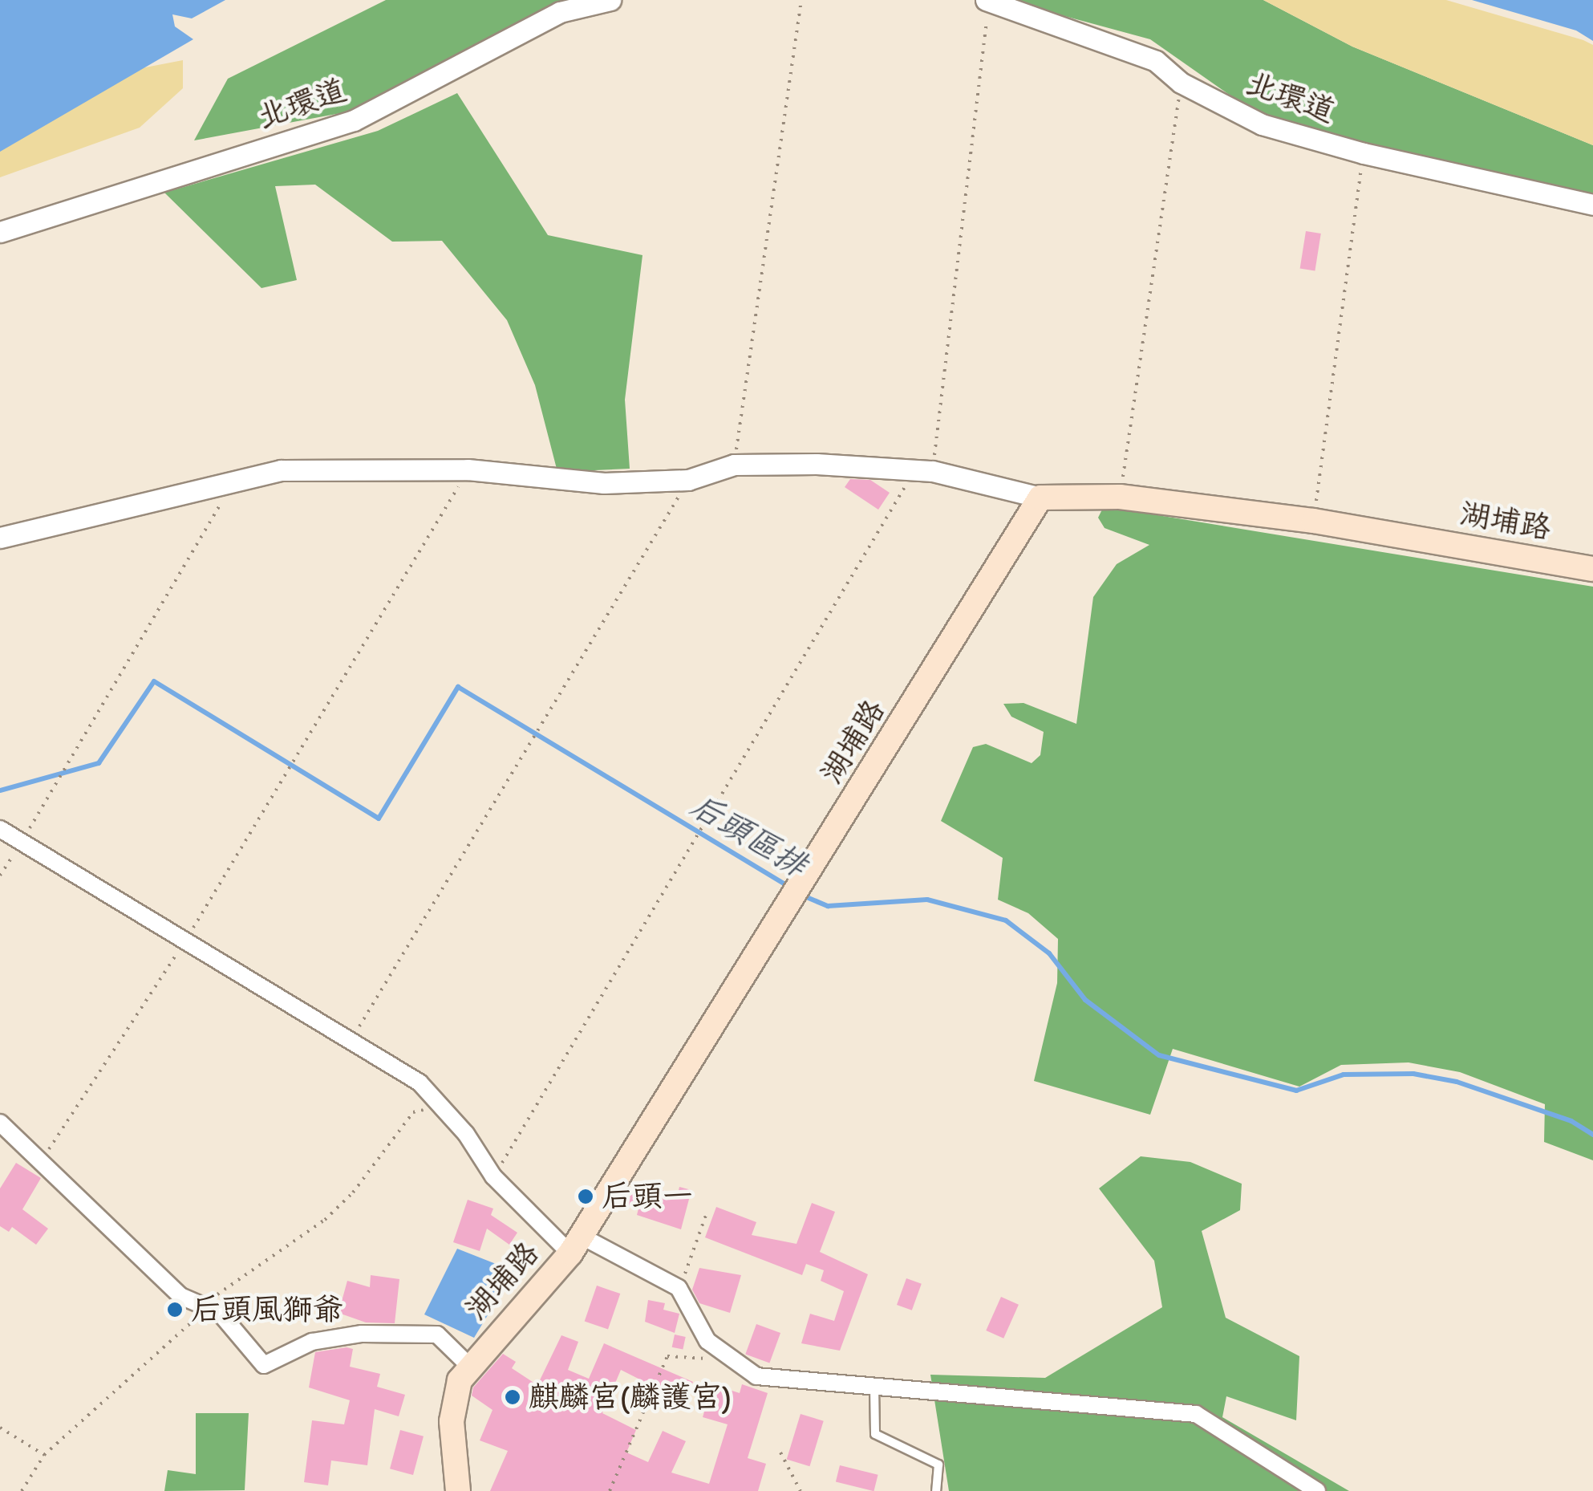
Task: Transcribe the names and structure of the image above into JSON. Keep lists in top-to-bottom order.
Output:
{
  "streets": {
    "main road": ["湖埔路"],
    "street": ["北環道"]
  },
  "water": ["后頭區排"],
  "places": ["后頭一", "后頭風獅爺", "麒麟宮(麟護宮)"]
}
